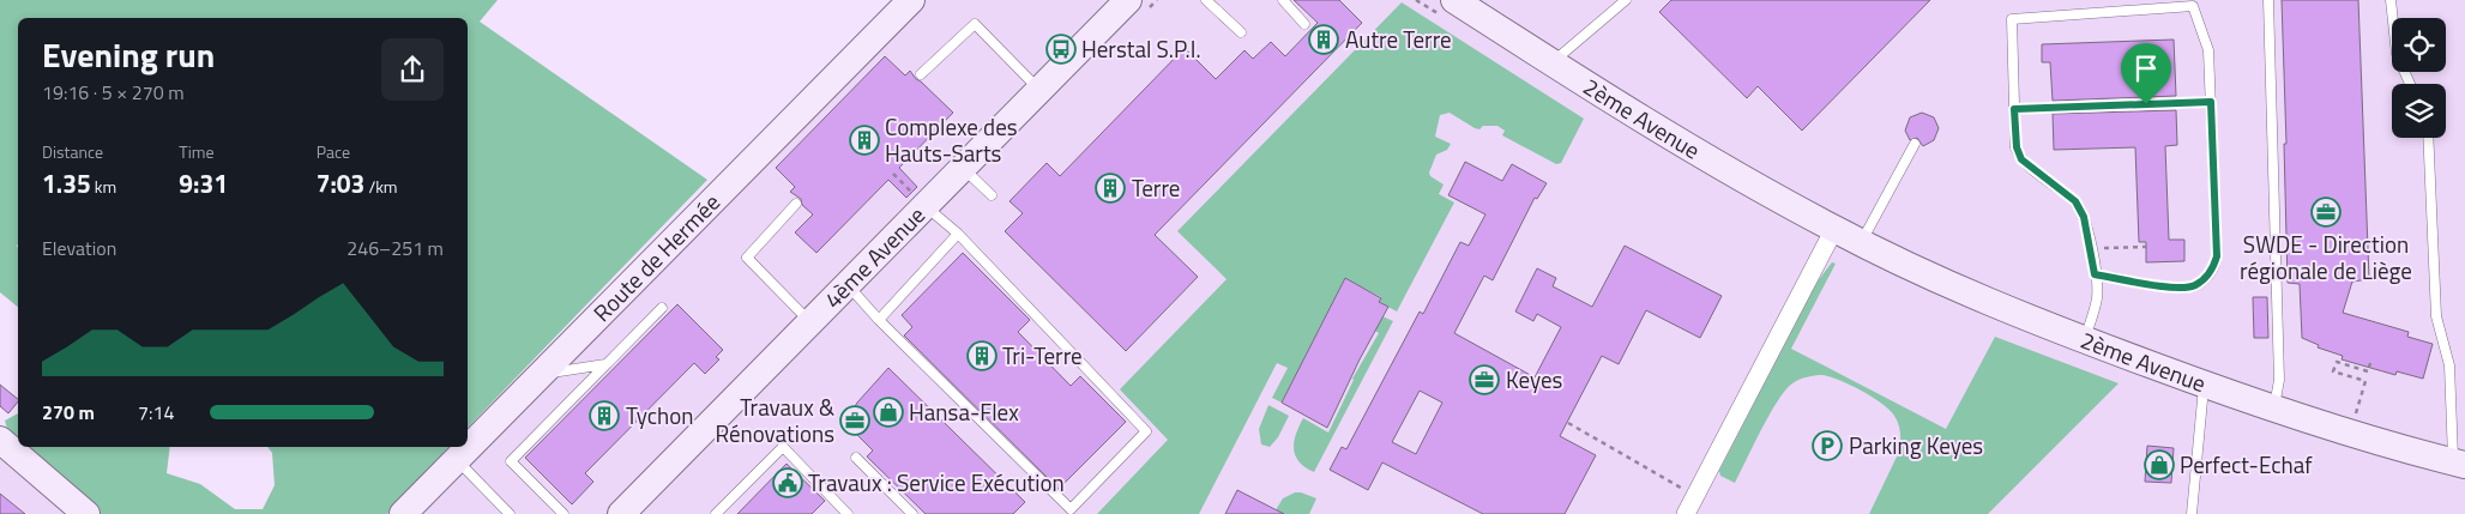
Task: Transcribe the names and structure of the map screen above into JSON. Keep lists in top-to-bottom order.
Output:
{
  "streets": {
    "street": ["2ème Avenue", "Route de Hermée", "4ème Avenue"]
  },
  "places": {
    "building": [
      "Autre Terre",
      "Complexe des Hauts-Sarts",
      "Terre",
      "Tri-Terre",
      "Tychon"
    ],
    "bus stop": ["Herstal S.P.I."],
    "office": ["SWDE - Direction régionale de Liège", "Keyes", "Travaux & Rénovations"],
    "shop": ["Hansa-Flex", "Perfect-Echaf"],
    "parking": ["Parking Keyes"],
    "public building": ["Travaux : Service Exécution"]
  },
  "page": {
    "heading": ["Evening run", "19:16 · 5 × 270 m"],
    "stats": [
      ["Distance", "1.35 km"],
      ["Time", "9:31"],
      ["Pace", "7:03 /km"]
    ],
    "chart": ["Elevation", "246–251 m"],
    "list": [
      {
        "name": "270 m",
        "note": "7:14"
      }
    ]
  }
}
